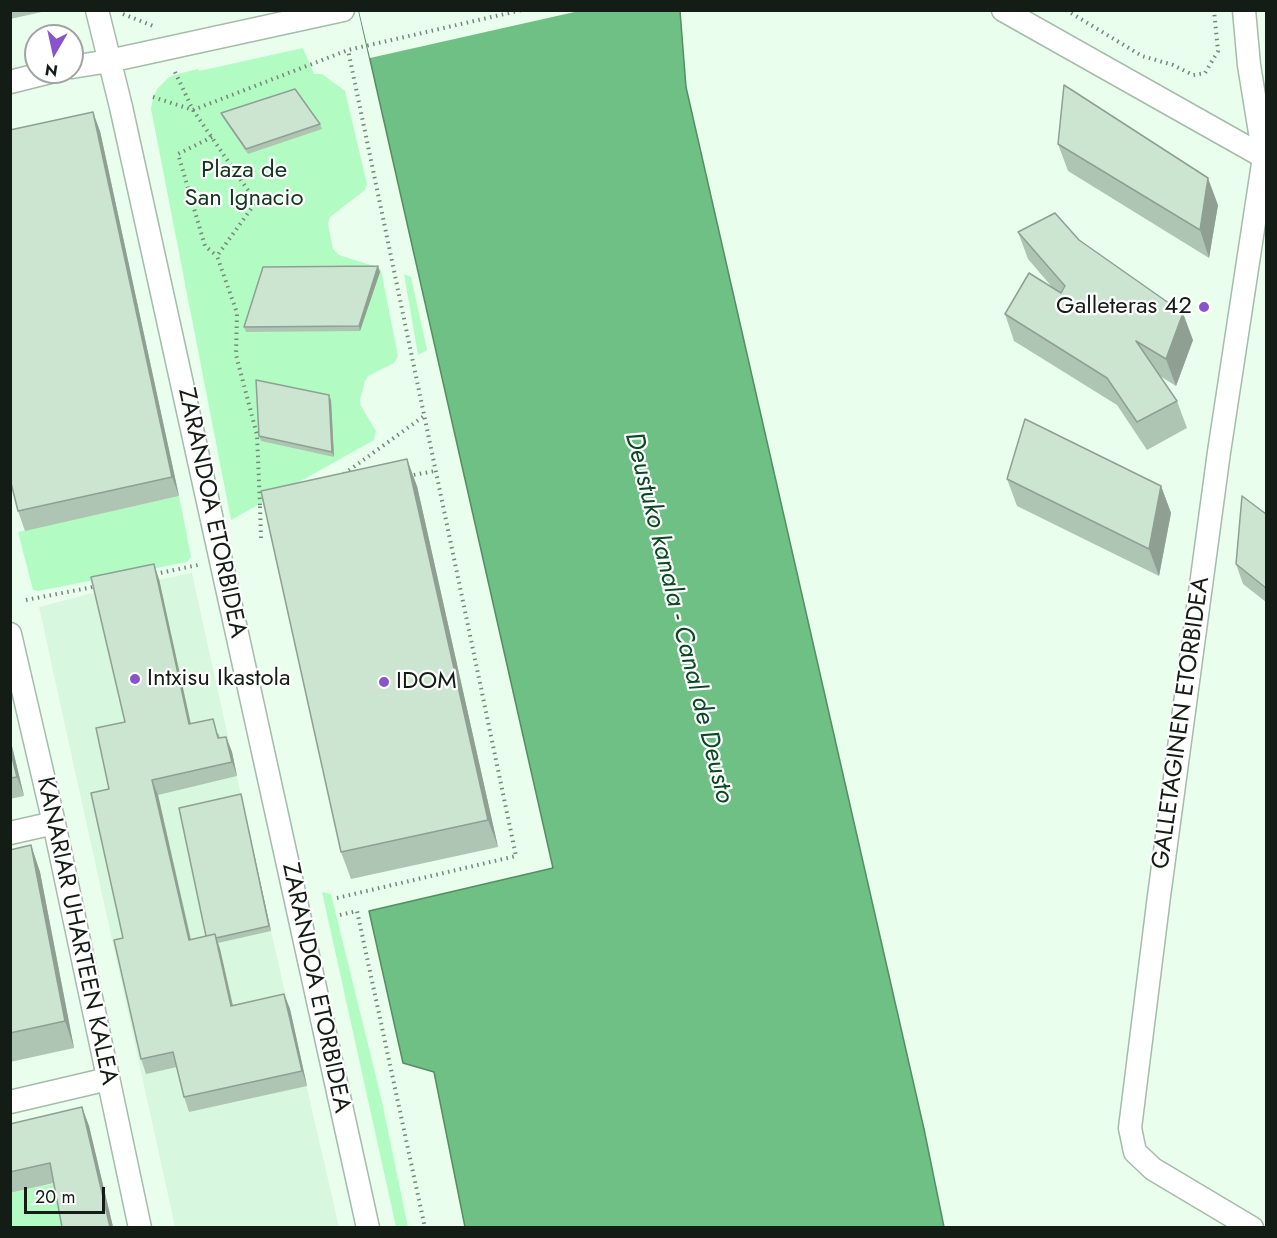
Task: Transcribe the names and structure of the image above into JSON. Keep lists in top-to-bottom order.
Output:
{
  "streets": {
    "street": ["ZARANDOA ETORBIDEA", "GALLETAGINEN ETORBIDEA", "KANARIAR UHARTEEN KALEA"]
  },
  "water": ["Deustuko kanala - Canal de Deusto"],
  "parks": ["Plaza de San Ignacio"],
  "places": ["Galleteras 42", "Intxisu Ikastola", "IDOM"],
  "scale_bar": "20 m",
  "north": "bottom"
}
